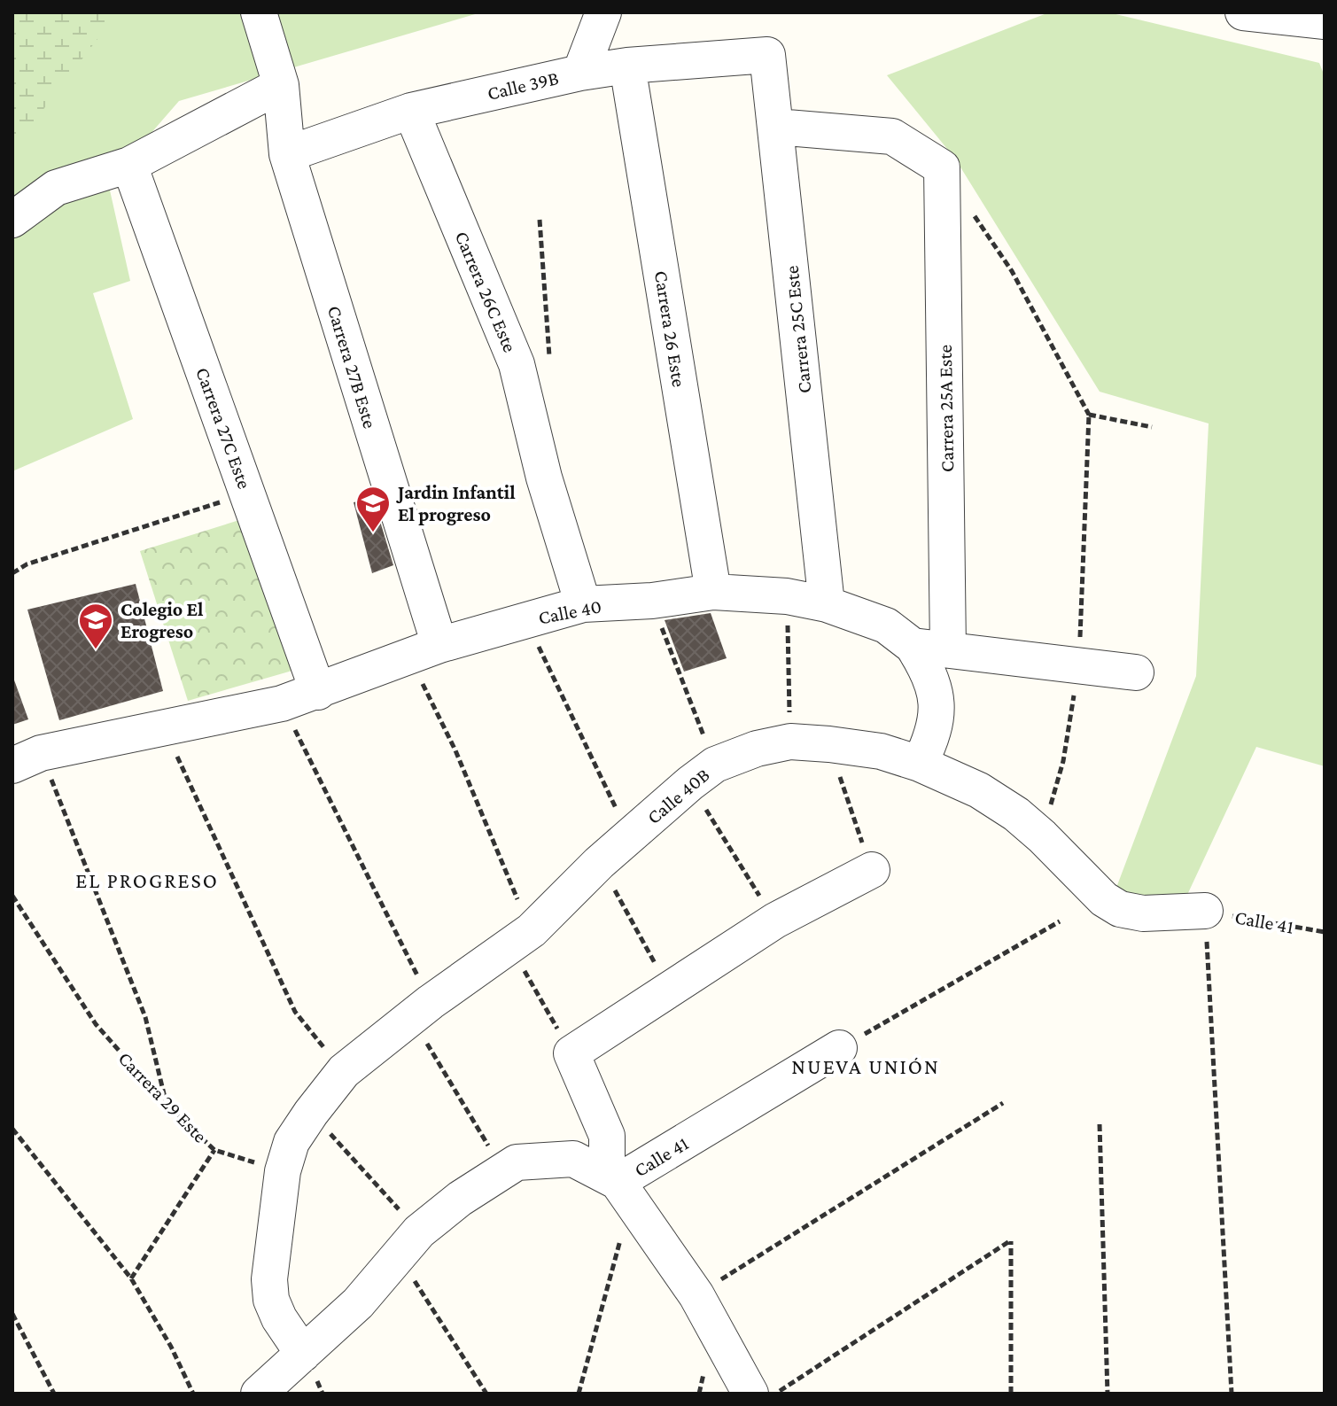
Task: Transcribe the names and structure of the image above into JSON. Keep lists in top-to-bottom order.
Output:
{
  "streets": {
    "street": [
      "Calle 39B",
      "Carrera 26C Este",
      "Carrera 26 Este",
      "Carrera 25C Este",
      "Carrera 27B Este",
      "Carrera 25A Este",
      "Carrera 27C Este",
      "Calle 40",
      "Calle 40B",
      "Calle 41"
    ],
    "path": ["Carrera 29 Este"]
  },
  "crossings": [
    ["Calle 39B", "Carrera 26C Este"],
    ["Calle 39B", "Carrera 26 Este"],
    ["Calle 39B", "Carrera 25C Este"],
    ["Calle 39B", "Carrera 27B Este"],
    ["Carrera 26C Este", "Calle 40"],
    ["Carrera 26 Este", "Calle 40"],
    ["Carrera 25C Este", "Carrera 25A Este"],
    ["Carrera 25C Este", "Calle 40"],
    ["Carrera 27B Este", "Calle 40"],
    ["Carrera 27C Este", "Calle 40"],
    ["Calle 40B", "Calle 41"],
    ["Calle 40B", "Carrera 29 Este"]
  ],
  "districts": ["EL PROGRESO", "NUEVA UNIÓN"],
  "places": {
    "school or university": ["Jardin Infantil El progreso", "Colegio El Erogreso"]
  }
}
